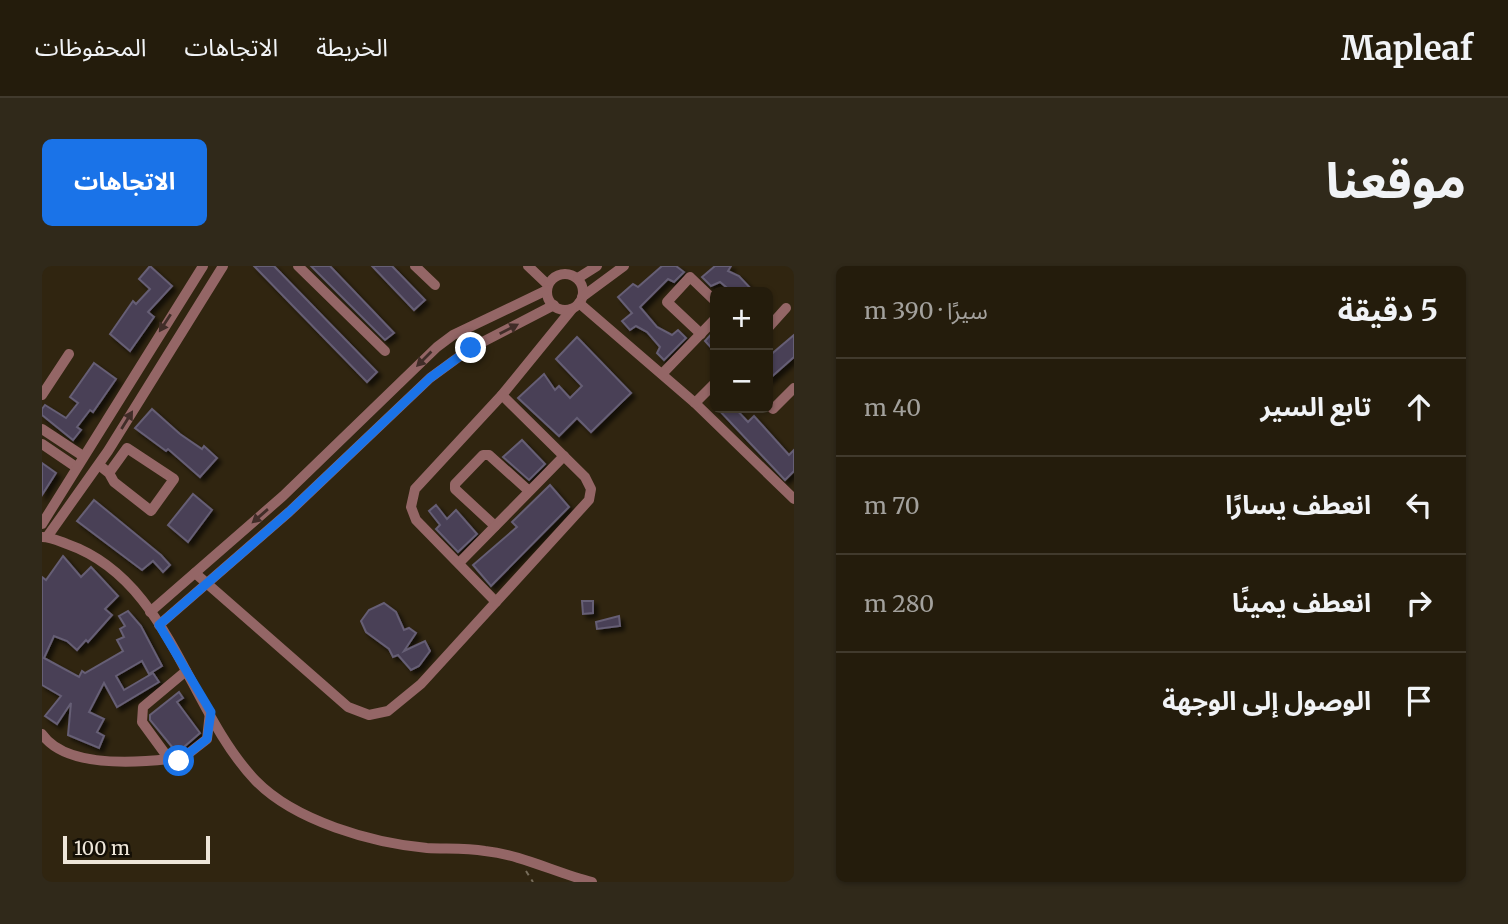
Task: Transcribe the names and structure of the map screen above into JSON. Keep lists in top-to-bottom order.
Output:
{
  "scale_bar": "100 m",
  "page": {
    "header": "Mapleaf",
    "nav": ["الخريطة", "الاتجاهات", "المحفوظات"],
    "title": "موقعنا",
    "buttons": "الاتجاهات",
    "heading": ["5 دقيقة", "سيرًا · 390 m"],
    "map_buttons": ["+", "−"],
    "list": [
      ["تابع السير", "40 m"],
      ["انعطف يسارًا", "70 m"],
      ["انعطف يمينًا", "280 m"],
      "الوصول إلى الوجهة"
    ],
    "scale": "100 m"
  }
}
